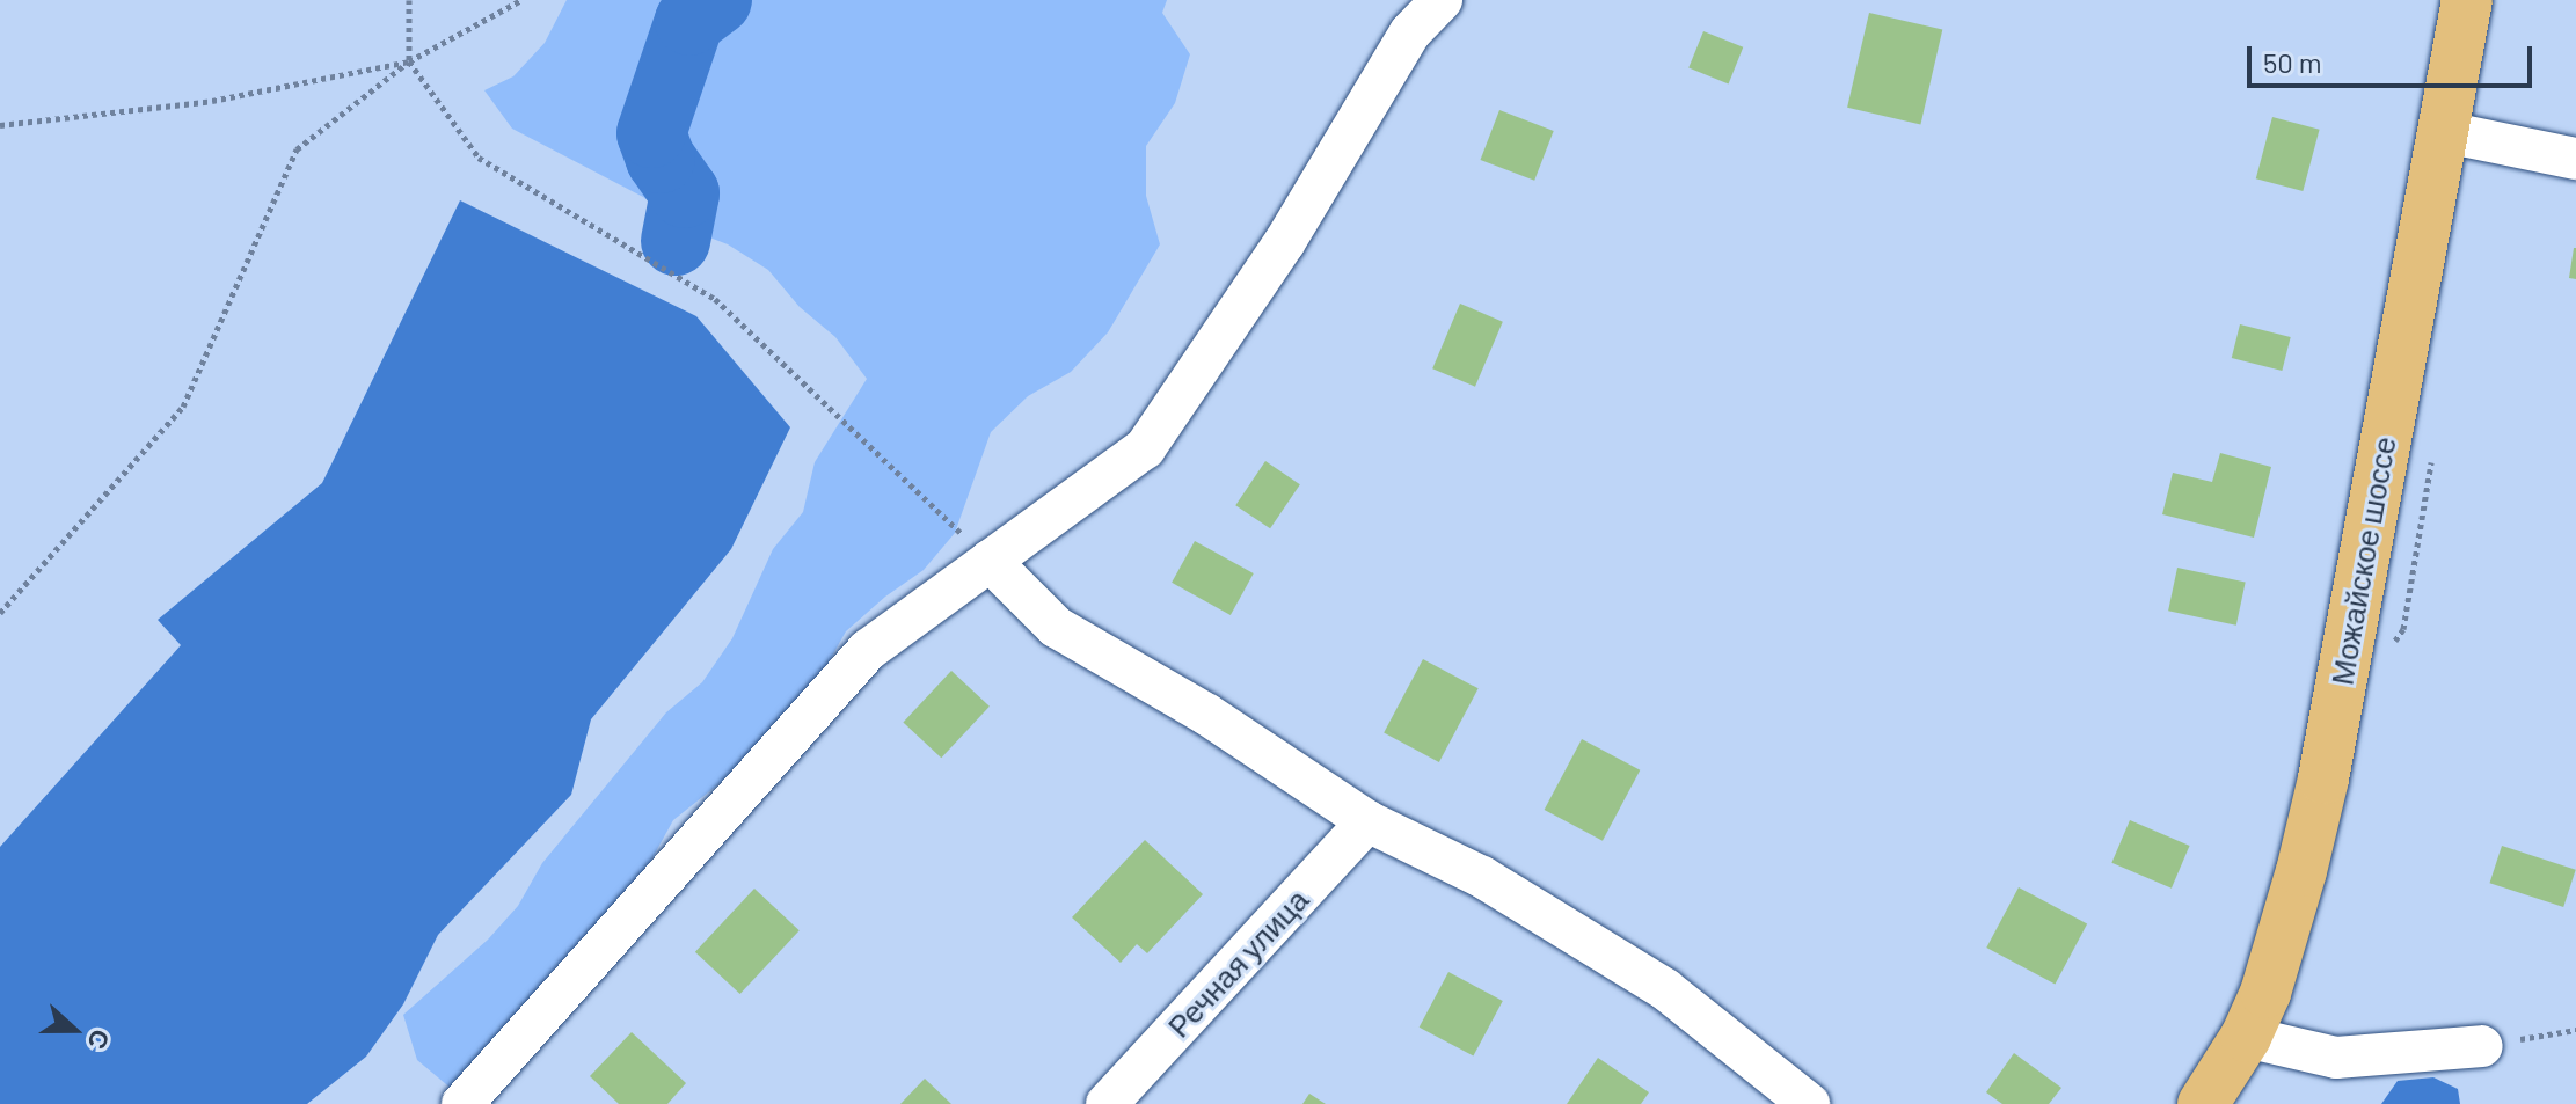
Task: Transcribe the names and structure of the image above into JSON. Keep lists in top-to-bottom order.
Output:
{
  "streets": {
    "main road": ["Можайское шоссе"],
    "street": ["Речная улица"]
  },
  "scale_bar": "50 m",
  "north": "right"
}
